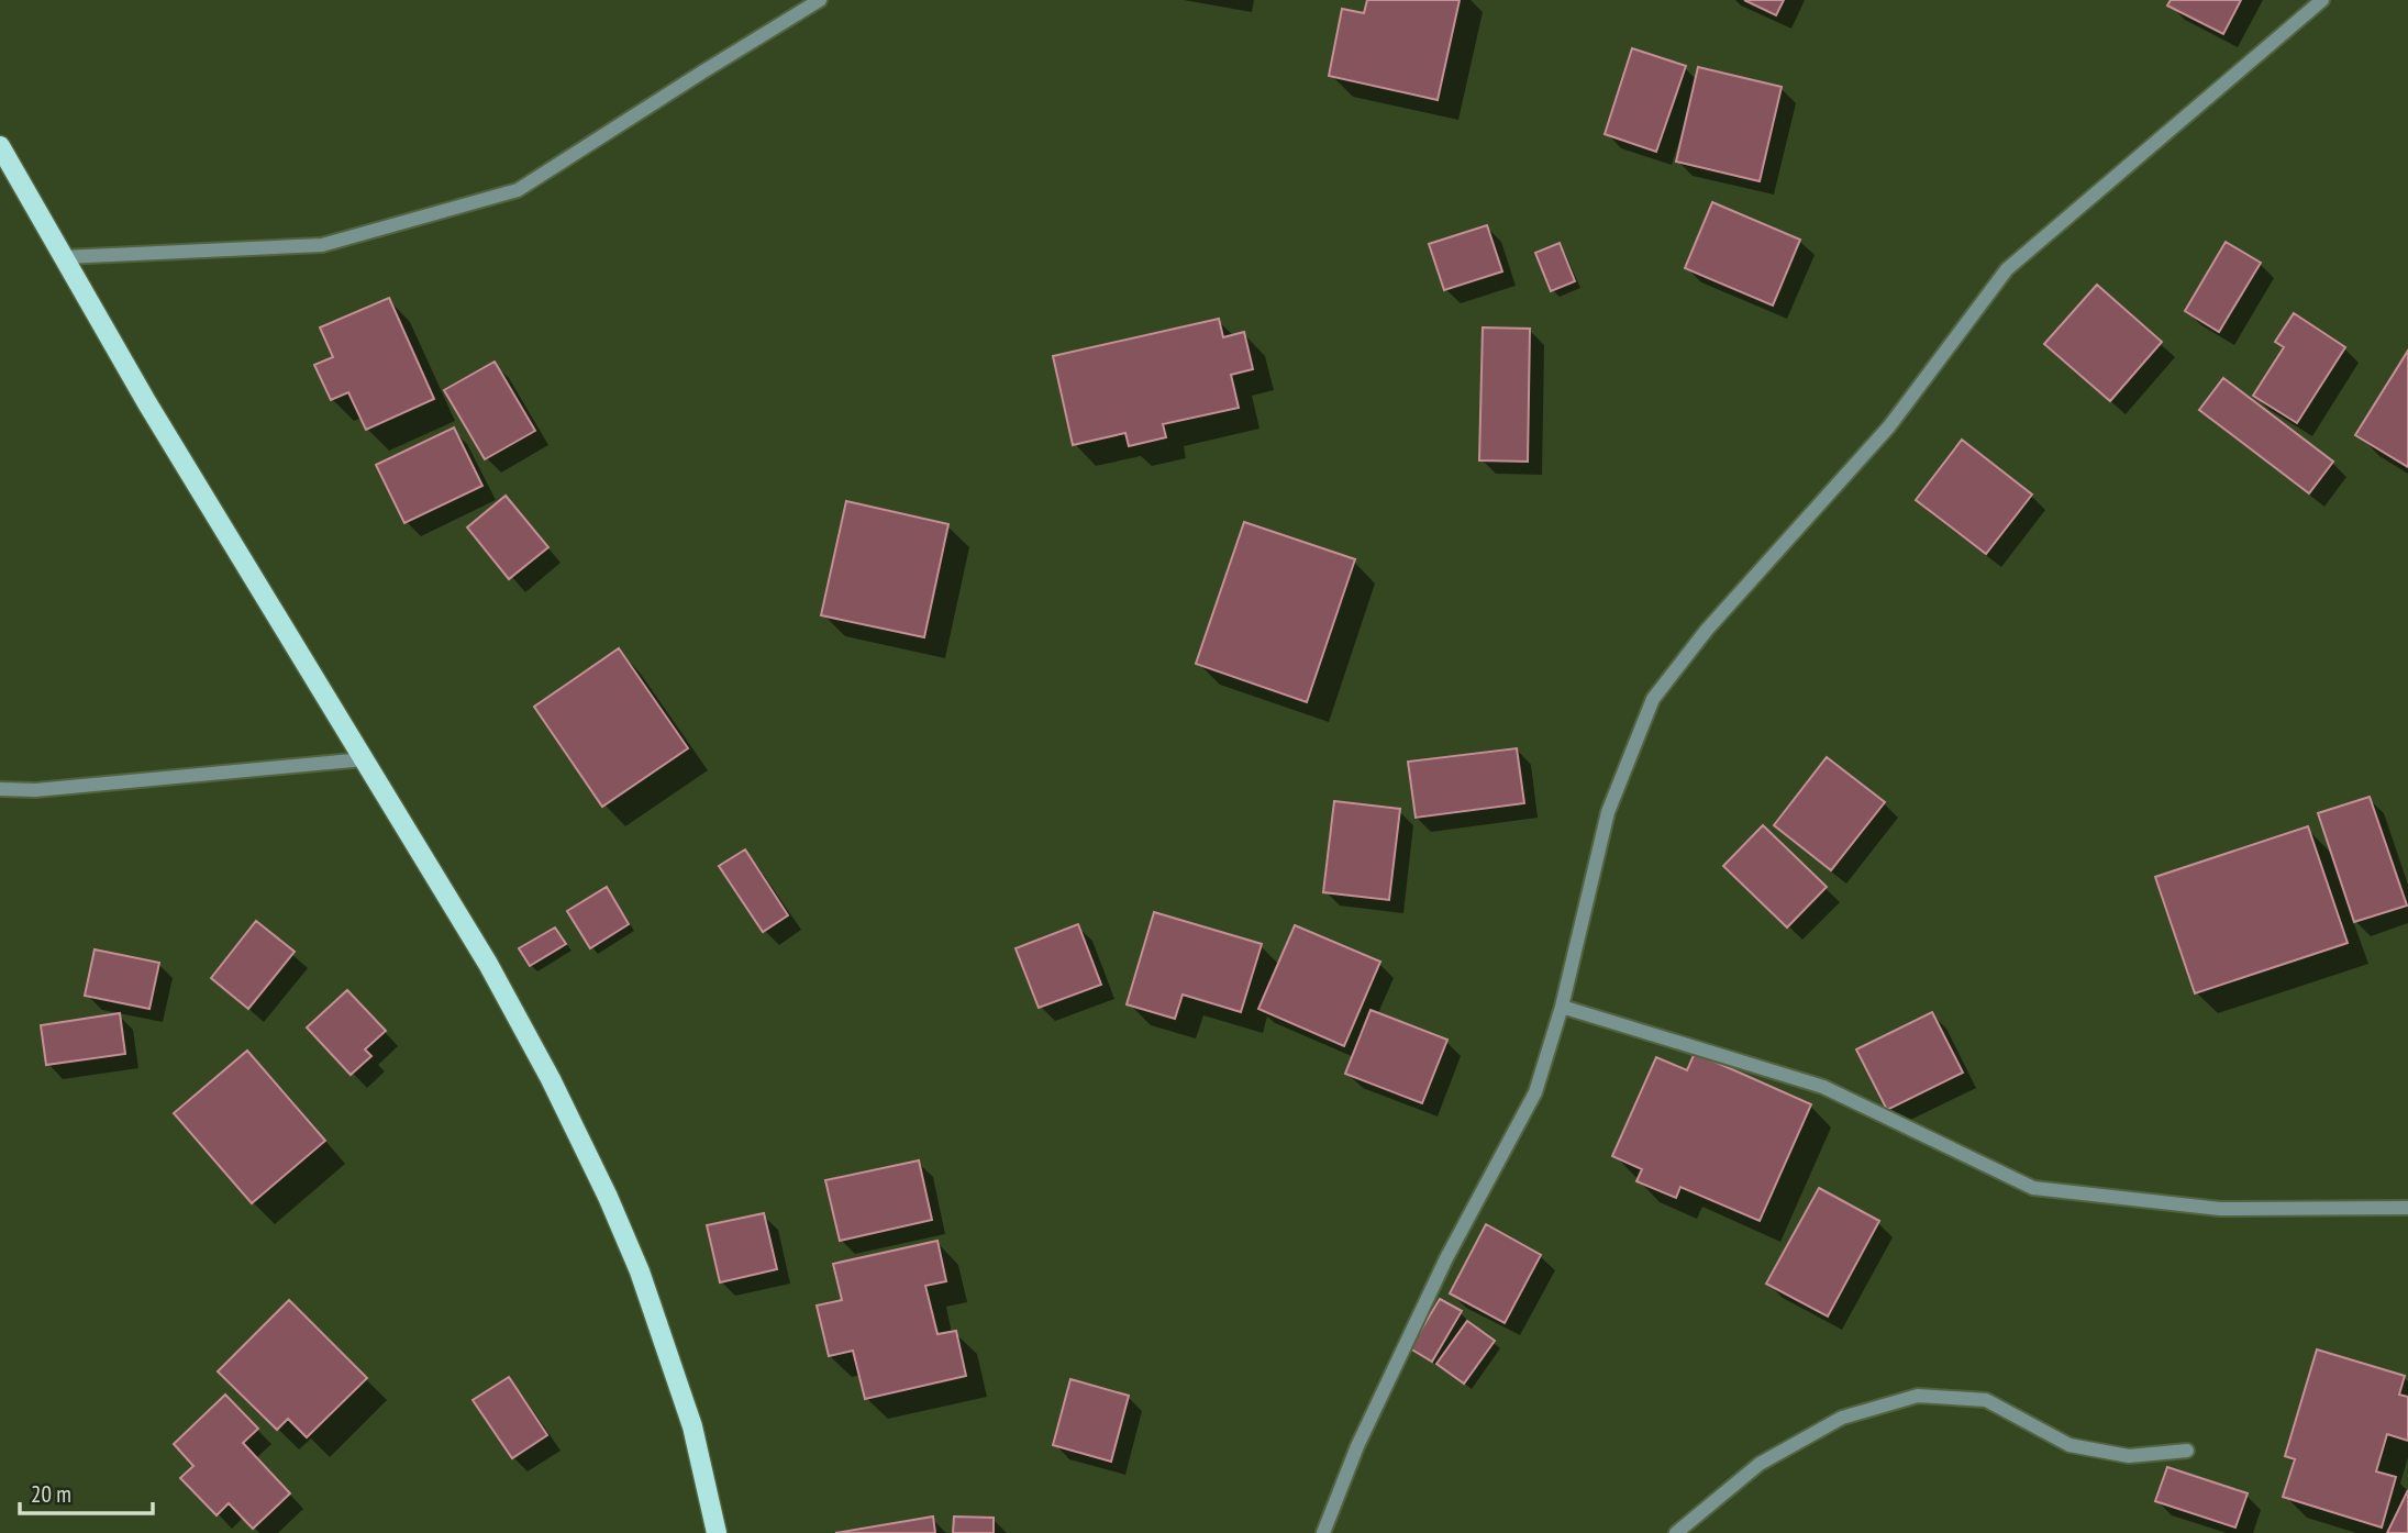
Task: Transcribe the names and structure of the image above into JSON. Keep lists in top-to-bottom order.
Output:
{
  "scale_bar": "20 m"
}
